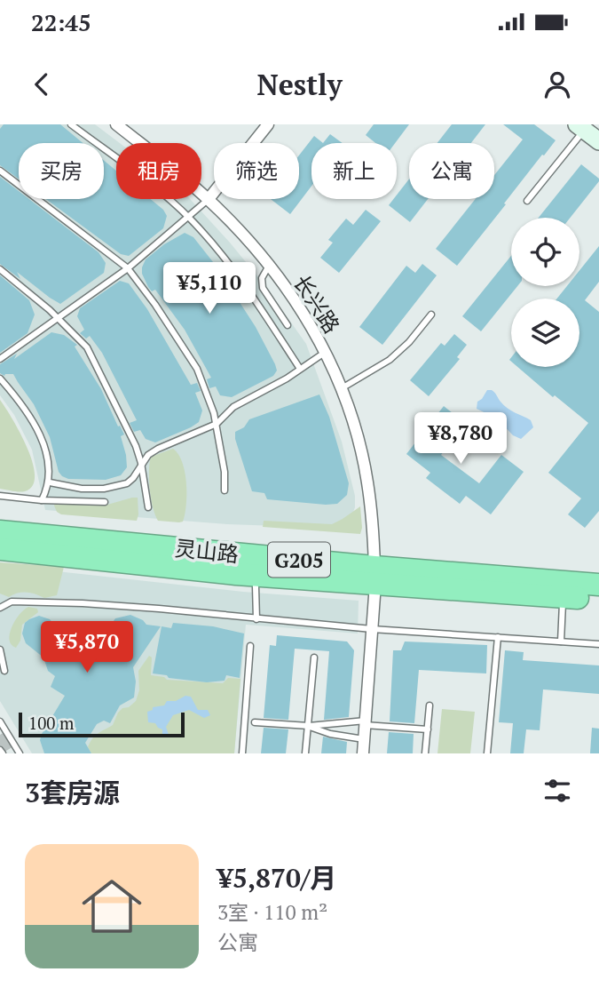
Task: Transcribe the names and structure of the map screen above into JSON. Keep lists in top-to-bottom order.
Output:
{
  "streets": {
    "highway": ["灵山路", "G205"],
    "street": ["长兴路"]
  },
  "crossings": [
    ["长兴路", "灵山路"]
  ],
  "scale_bar": "100 m",
  "page": {
    "status": "22:45",
    "header": "Nestly",
    "chip": [
      "买房",
      "租房",
      "筛选",
      "新上",
      "公寓"
    ],
    "price": ["¥5,110", "¥8,780", "¥5,870"],
    "scale": "100 m",
    "heading": "3套房源",
    "list": [
      {
        "name": "¥5,870/月",
        "note": "3室 · 110 m² · 公寓"
      }
    ]
  }
}
